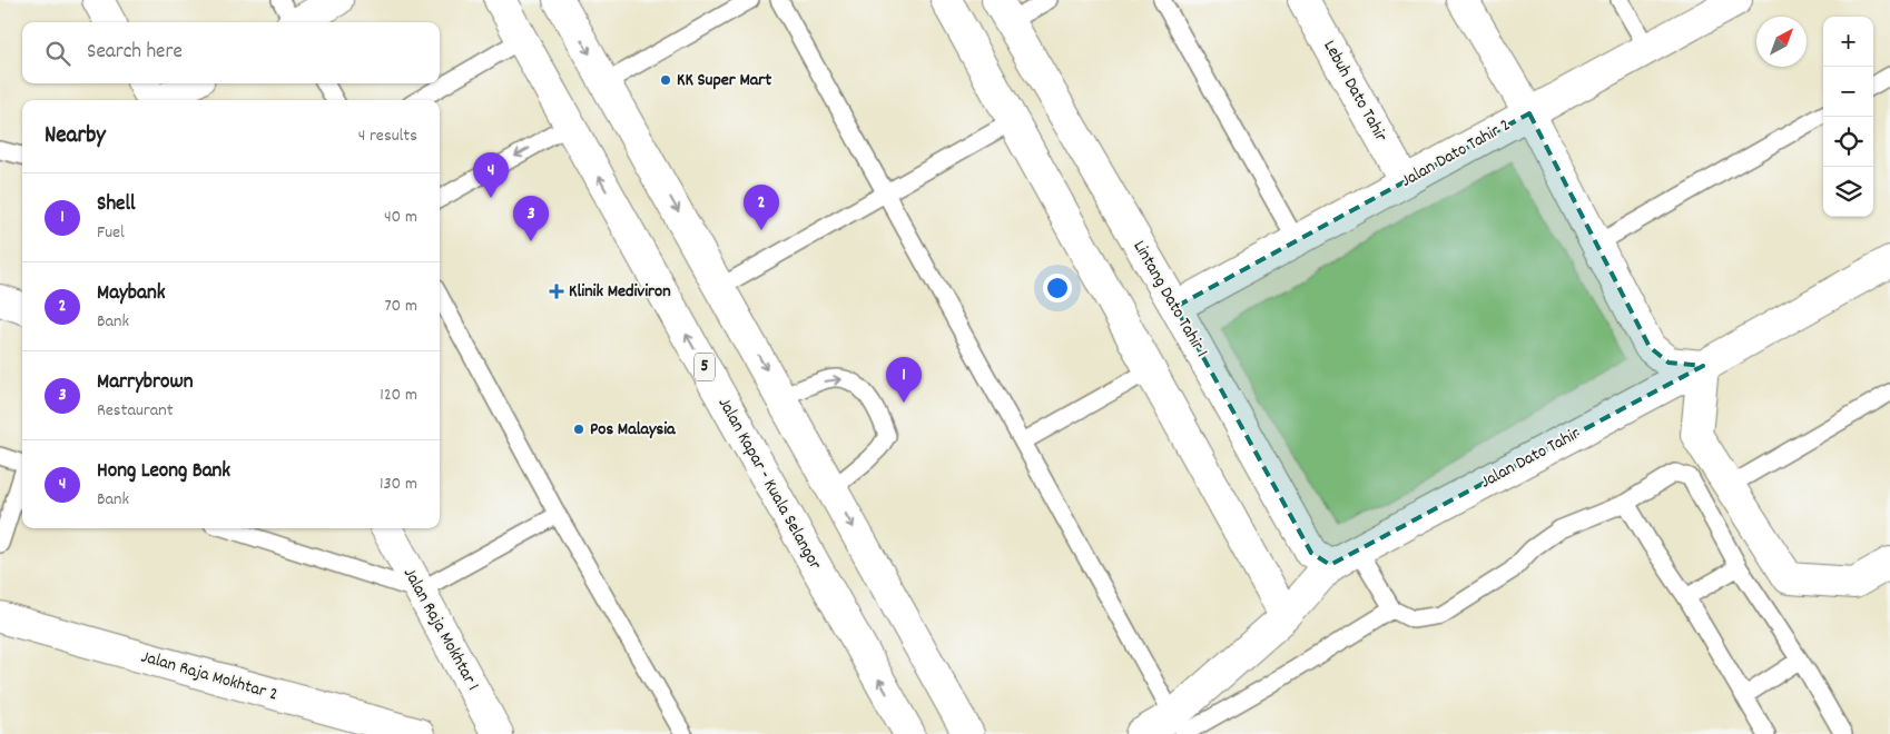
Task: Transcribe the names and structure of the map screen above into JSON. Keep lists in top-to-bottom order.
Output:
{
  "streets": {
    "main road": [
      "Lebuh Dato Tahir",
      "Jalan Dato Tahir 2",
      "Lintang Dato Tahir 1",
      "5",
      "Jalan Dato Tahir",
      "Jalan Kapar - Kuala Selangor",
      "Jalan Raja Mokhtar 1",
      "Jalan Raja Mokhtar 2"
    ]
  },
  "crossings": [
    ["Lebuh Dato Tahir", "Jalan Dato Tahir 2"],
    ["Jalan Dato Tahir 2", "Lintang Dato Tahir 1"]
  ],
  "places": {
    "other": ["KK Super Mart", "Pos Malaysia"],
    "health": ["Klinik Mediviron"]
  },
  "north": "top right",
  "page": {
    "map_buttons": ["+", "−"],
    "search": "Search here",
    "heading": ["Nearby", "4 results"],
    "pins": [
      "4",
      "2",
      "3",
      "1"
    ],
    "list": [
      {
        "mark": "1",
        "name": "Shell",
        "note": "Fuel",
        "value": "40 m"
      },
      {
        "mark": "2",
        "name": "Maybank",
        "note": "Bank",
        "value": "70 m"
      },
      {
        "mark": "3",
        "name": "Marrybrown",
        "note": "Restaurant",
        "value": "120 m"
      },
      {
        "mark": "4",
        "name": "Hong Leong Bank",
        "note": "Bank",
        "value": "130 m"
      }
    ]
  }
}
